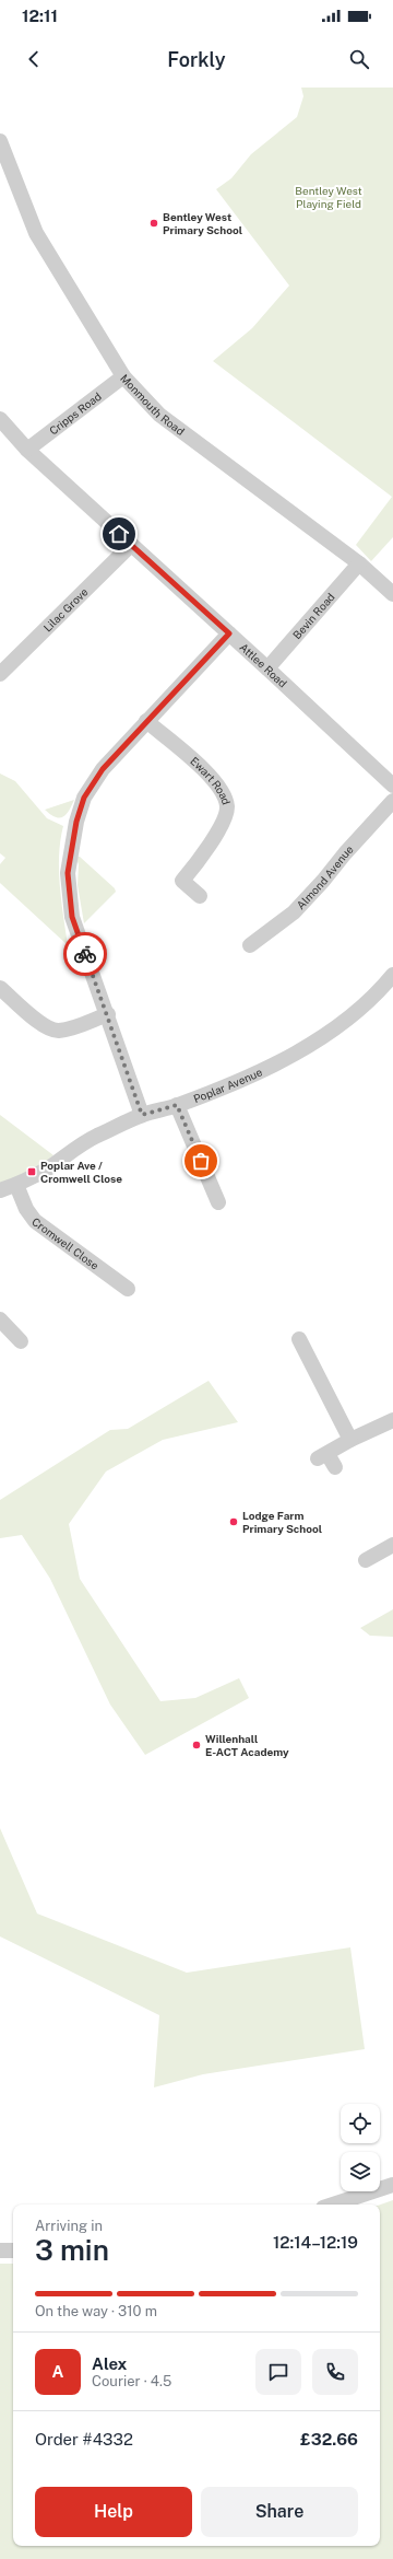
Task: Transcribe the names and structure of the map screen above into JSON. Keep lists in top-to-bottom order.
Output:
{
  "streets": {
    "street": [
      "Monmouth Road",
      "Cripps Road",
      "Lilac Grove",
      "Bevin Road",
      "Attlee Road",
      "Ewart Road",
      "Almond Avenue",
      "Poplar Avenue",
      "Cromwell Close"
    ]
  },
  "crossings": [
    ["Monmouth Road", "Cripps Road"],
    ["Monmouth Road", "Bevin Road"],
    ["Cripps Road", "Attlee Road"],
    ["Lilac Grove", "Attlee Road"],
    ["Bevin Road", "Attlee Road"],
    ["Poplar Avenue", "Cromwell Close"]
  ],
  "parks": ["Bentley West Playing Field"],
  "places": {
    "other": ["Bentley West Primary School", "Lodge Farm Primary School", "Willenhall E-ACT Academy"],
    "transit": ["Poplar Ave / Cromwell Close"]
  },
  "page": {
    "status": "12:11",
    "header": "Forkly",
    "heading": ["3 min", "Arriving in", "12:14–12:19"],
    "panel": [
      "Alex",
      "Courier · 4.5",
      "Order #4332",
      "£32.66"
    ],
    "bar": "On the way · 310 m",
    "round": "A",
    "buttons": ["Help", "Share"]
  }
}
